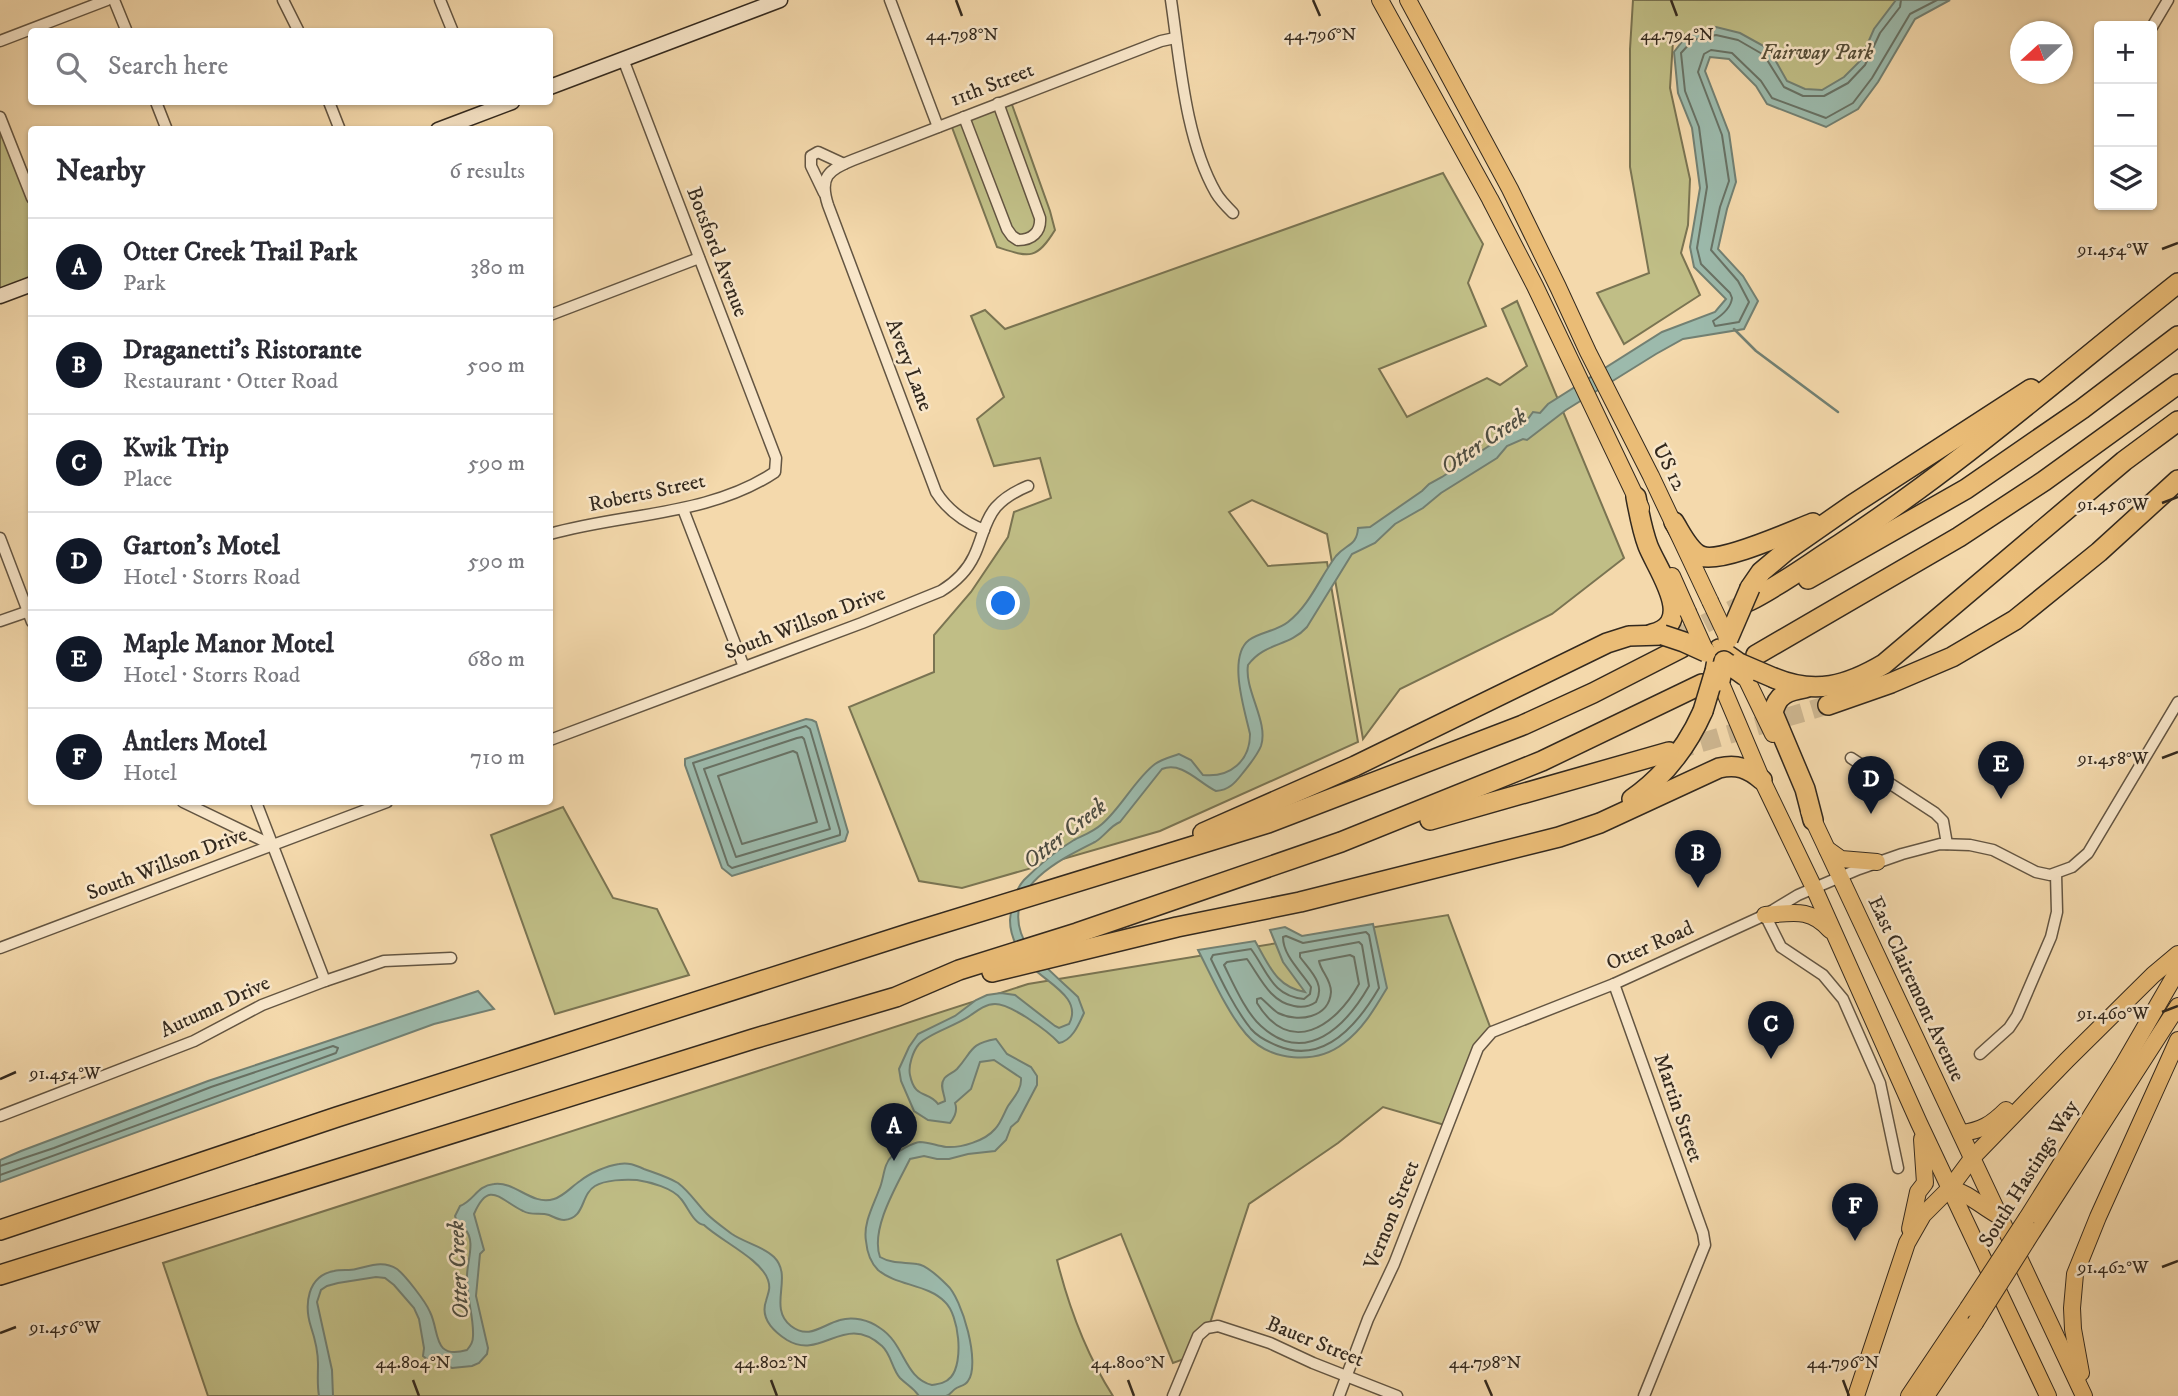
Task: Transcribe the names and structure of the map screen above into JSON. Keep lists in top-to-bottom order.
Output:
{
  "streets": {
    "main road": ["US 12", "East Clairemont Avenue", "South Hastings Way"],
    "street": [
      "11th Street",
      "Botsford Avenue",
      "Avery Lane",
      "Roberts Street",
      "South Willson Drive",
      "Otter Road",
      "Autumn Drive",
      "Martin Street",
      "Vernon Street",
      "Bauer Street"
    ]
  },
  "crossings": [
    ["11th Street", "Avery Lane"],
    ["Botsford Avenue", "Roberts Street"],
    ["Avery Lane", "South Willson Drive"],
    ["US 12", "East Clairemont Avenue"],
    ["Otter Road", "East Clairemont Avenue"],
    ["Otter Road", "Martin Street"],
    ["Otter Road", "Vernon Street"],
    ["Vernon Street", "Bauer Street"]
  ],
  "water": ["Otter Creek"],
  "parks": ["Fairway Park"],
  "north": "left",
  "page": {
    "map_buttons": ["+", "−"],
    "search": "Search here",
    "heading": ["Nearby", "6 results"],
    "list": [
      {
        "mark": "A",
        "name": "Otter Creek Trail Park",
        "note": "Park",
        "value": "380 m"
      },
      {
        "mark": "B",
        "name": "Draganetti's Ristorante",
        "note": "Restaurant · Otter Road",
        "value": "500 m"
      },
      {
        "mark": "C",
        "name": "Kwik Trip",
        "note": "Place",
        "value": "590 m"
      },
      {
        "mark": "D",
        "name": "Garton's Motel",
        "note": "Hotel · Storrs Road",
        "value": "590 m"
      },
      {
        "mark": "E",
        "name": "Maple Manor Motel",
        "note": "Hotel · Storrs Road",
        "value": "680 m"
      },
      {
        "mark": "F",
        "name": "Antlers Motel",
        "note": "Hotel",
        "value": "710 m"
      }
    ],
    "pins": [
      "E",
      "D",
      "B",
      "C",
      "A",
      "F"
    ]
  },
  "coordinates": [
    "44.798°N",
    "44.796°N",
    "44.794°N",
    "91.454°W",
    "91.456°W",
    "91.458°W",
    "91.460°W",
    "91.462°W",
    "44.804°N",
    "44.802°N",
    "44.800°N"
  ]
}
